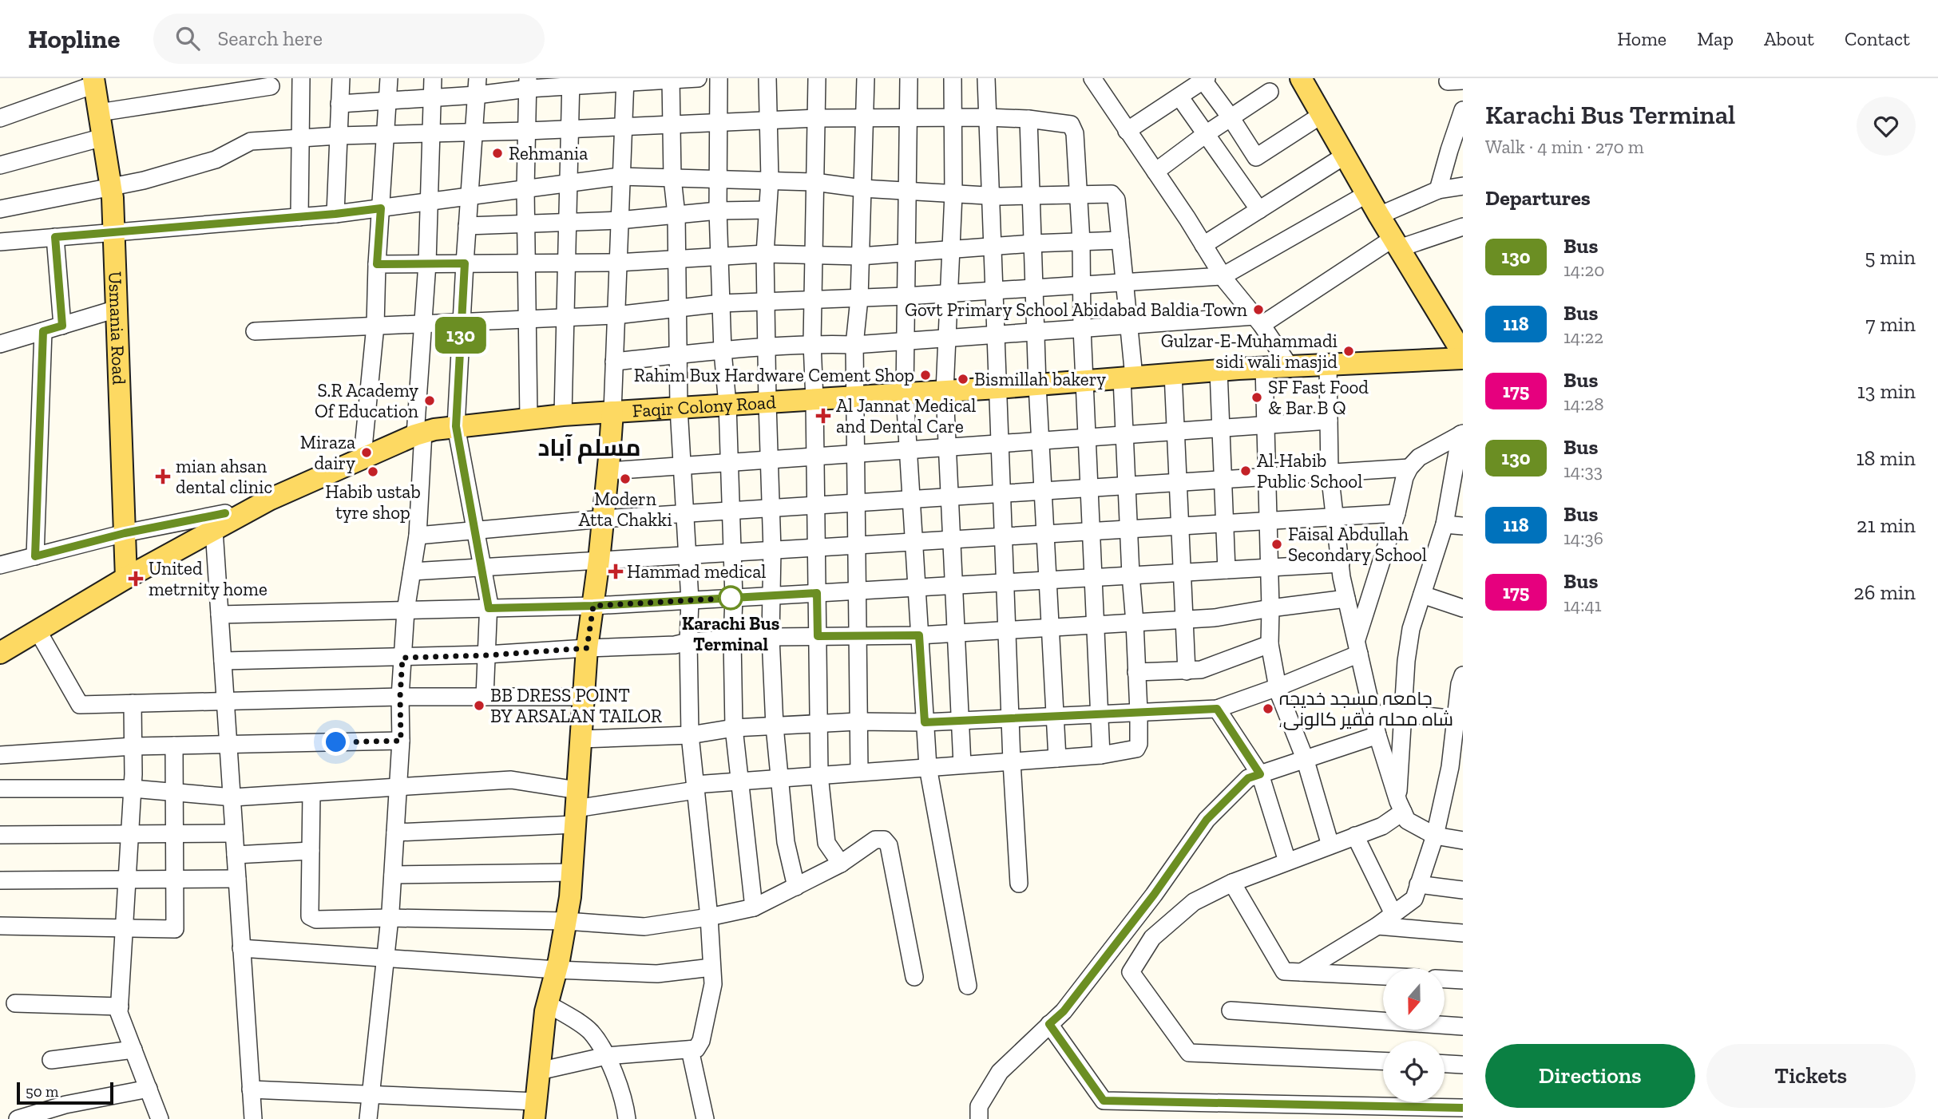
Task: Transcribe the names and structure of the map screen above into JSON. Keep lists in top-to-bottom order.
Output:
{
  "streets": {
    "main road": ["Usmania Road", "Faqir Colony Road"]
  },
  "crossings": [
    ["Usmania Road", "Faqir Colony Road"]
  ],
  "districts": ["مسلم آباد"],
  "places": {
    "other": [
      "Rehmania",
      "Govt Primary School Abidabad Baldia Town",
      "Gulzar-E-Muhammadi sidi wali masjid",
      "Rahim Bux Hardware Cement Shop",
      "Bismillah bakery",
      "SF Fast Food & Bar B Q",
      "S.R Academy Of Education",
      "Miraza dairy",
      "Al-Habib Public School",
      "Habib ustab tyre shop",
      "Modern Atta Chakki",
      "Faisal Abdullah Secondary School",
      "Karachi Bus Terminal",
      "BB DRESS POINT BY ARSALAN TAILOR",
      "جامعہ مسجد خدیجہ ,شاہ محلہ فقیر کالونی"
    ],
    "health": [
      "Al Jannat Medical and Dental Care",
      "mian ahsan dental clinic",
      "Hammad medical",
      "United metrnity home"
    ]
  },
  "lines": ["bus line 130"],
  "scale_bar": "50 m",
  "north": "bottom",
  "page": {
    "header": "Hopline",
    "search": "Search here",
    "nav": [
      "Home",
      "Map",
      "About",
      "Contact"
    ],
    "on_map": "130",
    "heading": [
      ["Karachi Bus Terminal", "Walk · 4 min · 270 m"],
      "Departures"
    ],
    "list": [
      {
        "mark": "130",
        "name": "Bus",
        "note": "14:20",
        "value": "5 min"
      },
      {
        "mark": "118",
        "name": "Bus",
        "note": "14:22",
        "value": "7 min"
      },
      {
        "mark": "175",
        "name": "Bus",
        "note": "14:28",
        "value": "13 min"
      },
      {
        "mark": "130",
        "name": "Bus",
        "note": "14:33",
        "value": "18 min"
      },
      {
        "mark": "118",
        "name": "Bus",
        "note": "14:36",
        "value": "21 min"
      },
      {
        "mark": "175",
        "name": "Bus",
        "note": "14:41",
        "value": "26 min"
      }
    ],
    "buttons": ["Directions", "Tickets"],
    "scale": "50 m"
  }
}
